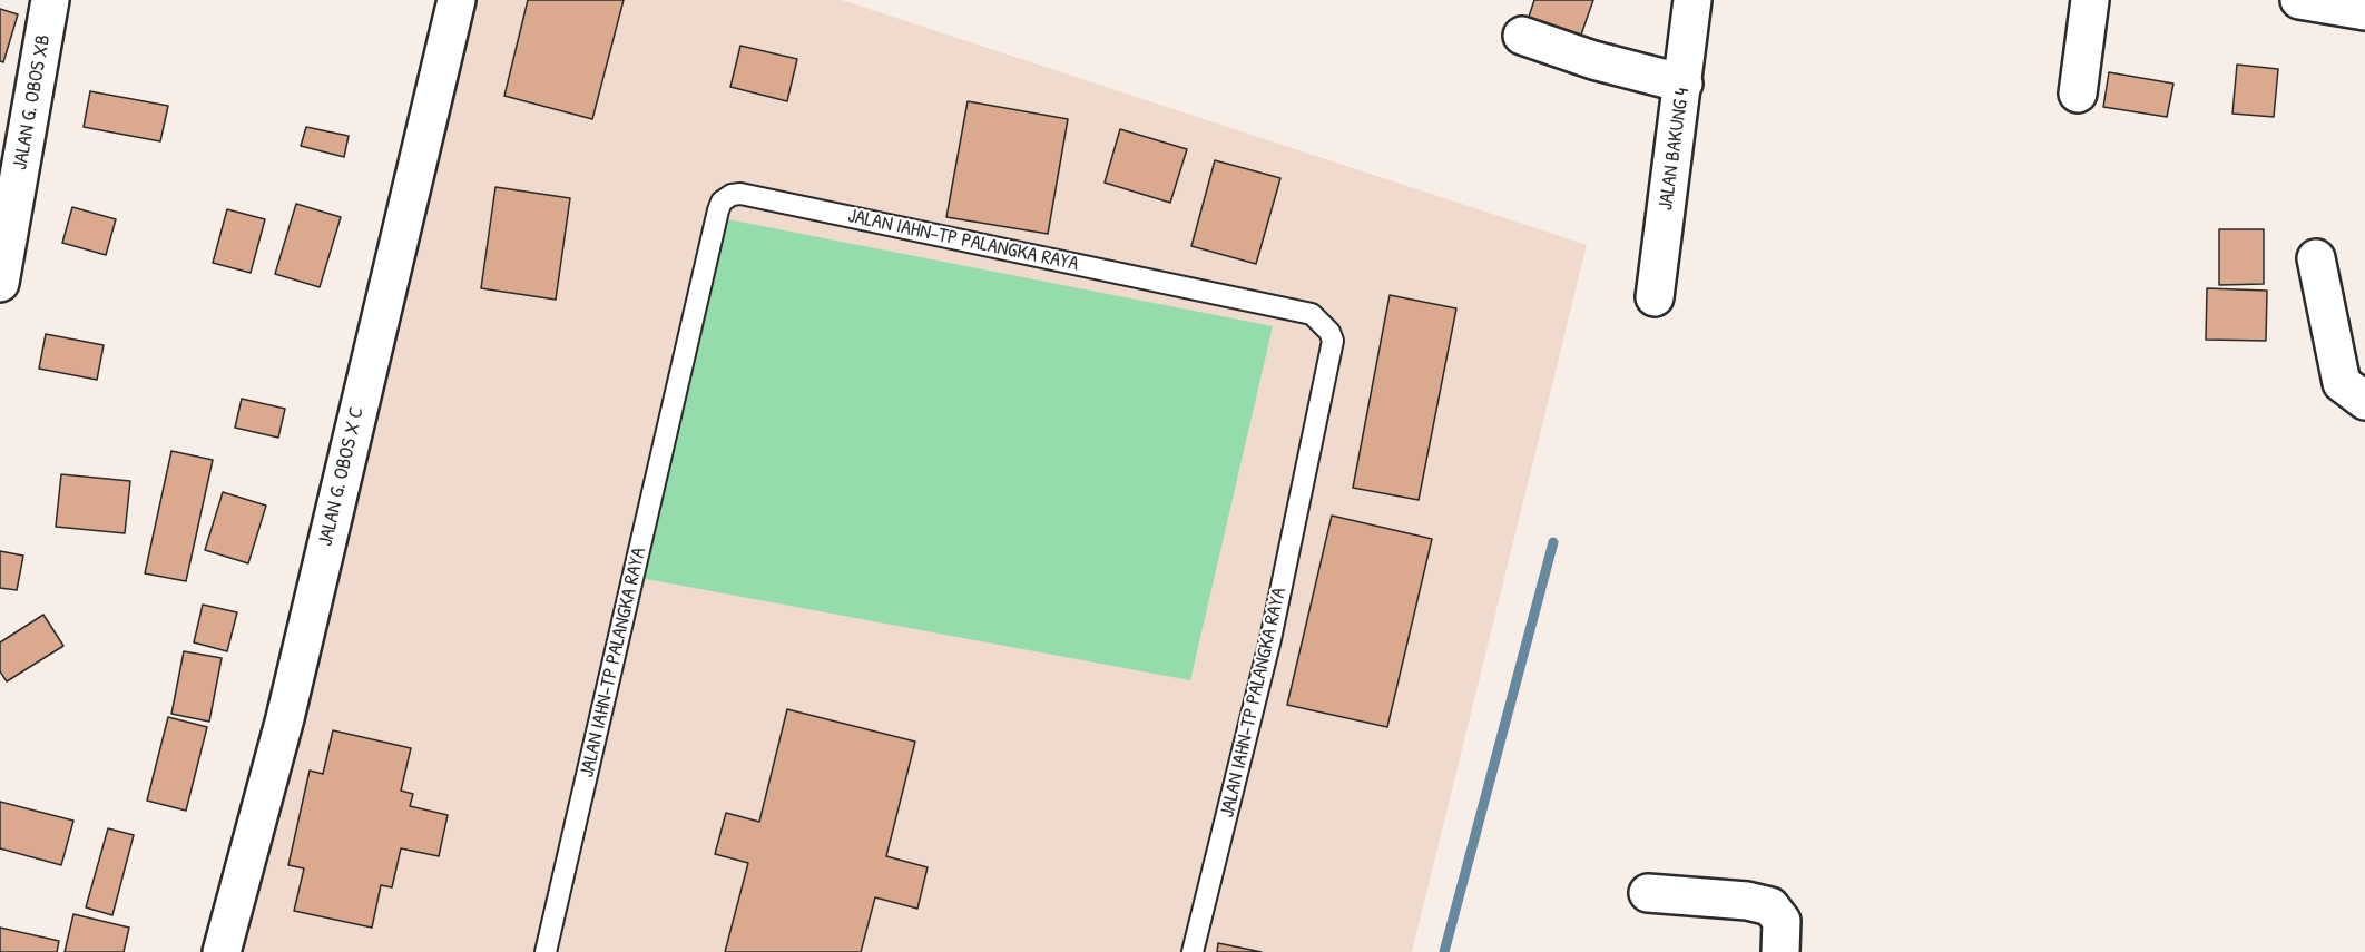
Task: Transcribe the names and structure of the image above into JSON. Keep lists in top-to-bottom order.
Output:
{
  "streets": {
    "street": ["JALAN G. OBOS XB", "JALAN BAKUNG 4", "JALAN G. OBOS X C"],
    "lane": ["JALAN IAHN-TP PALANGKA RAYA"]
  }
}
